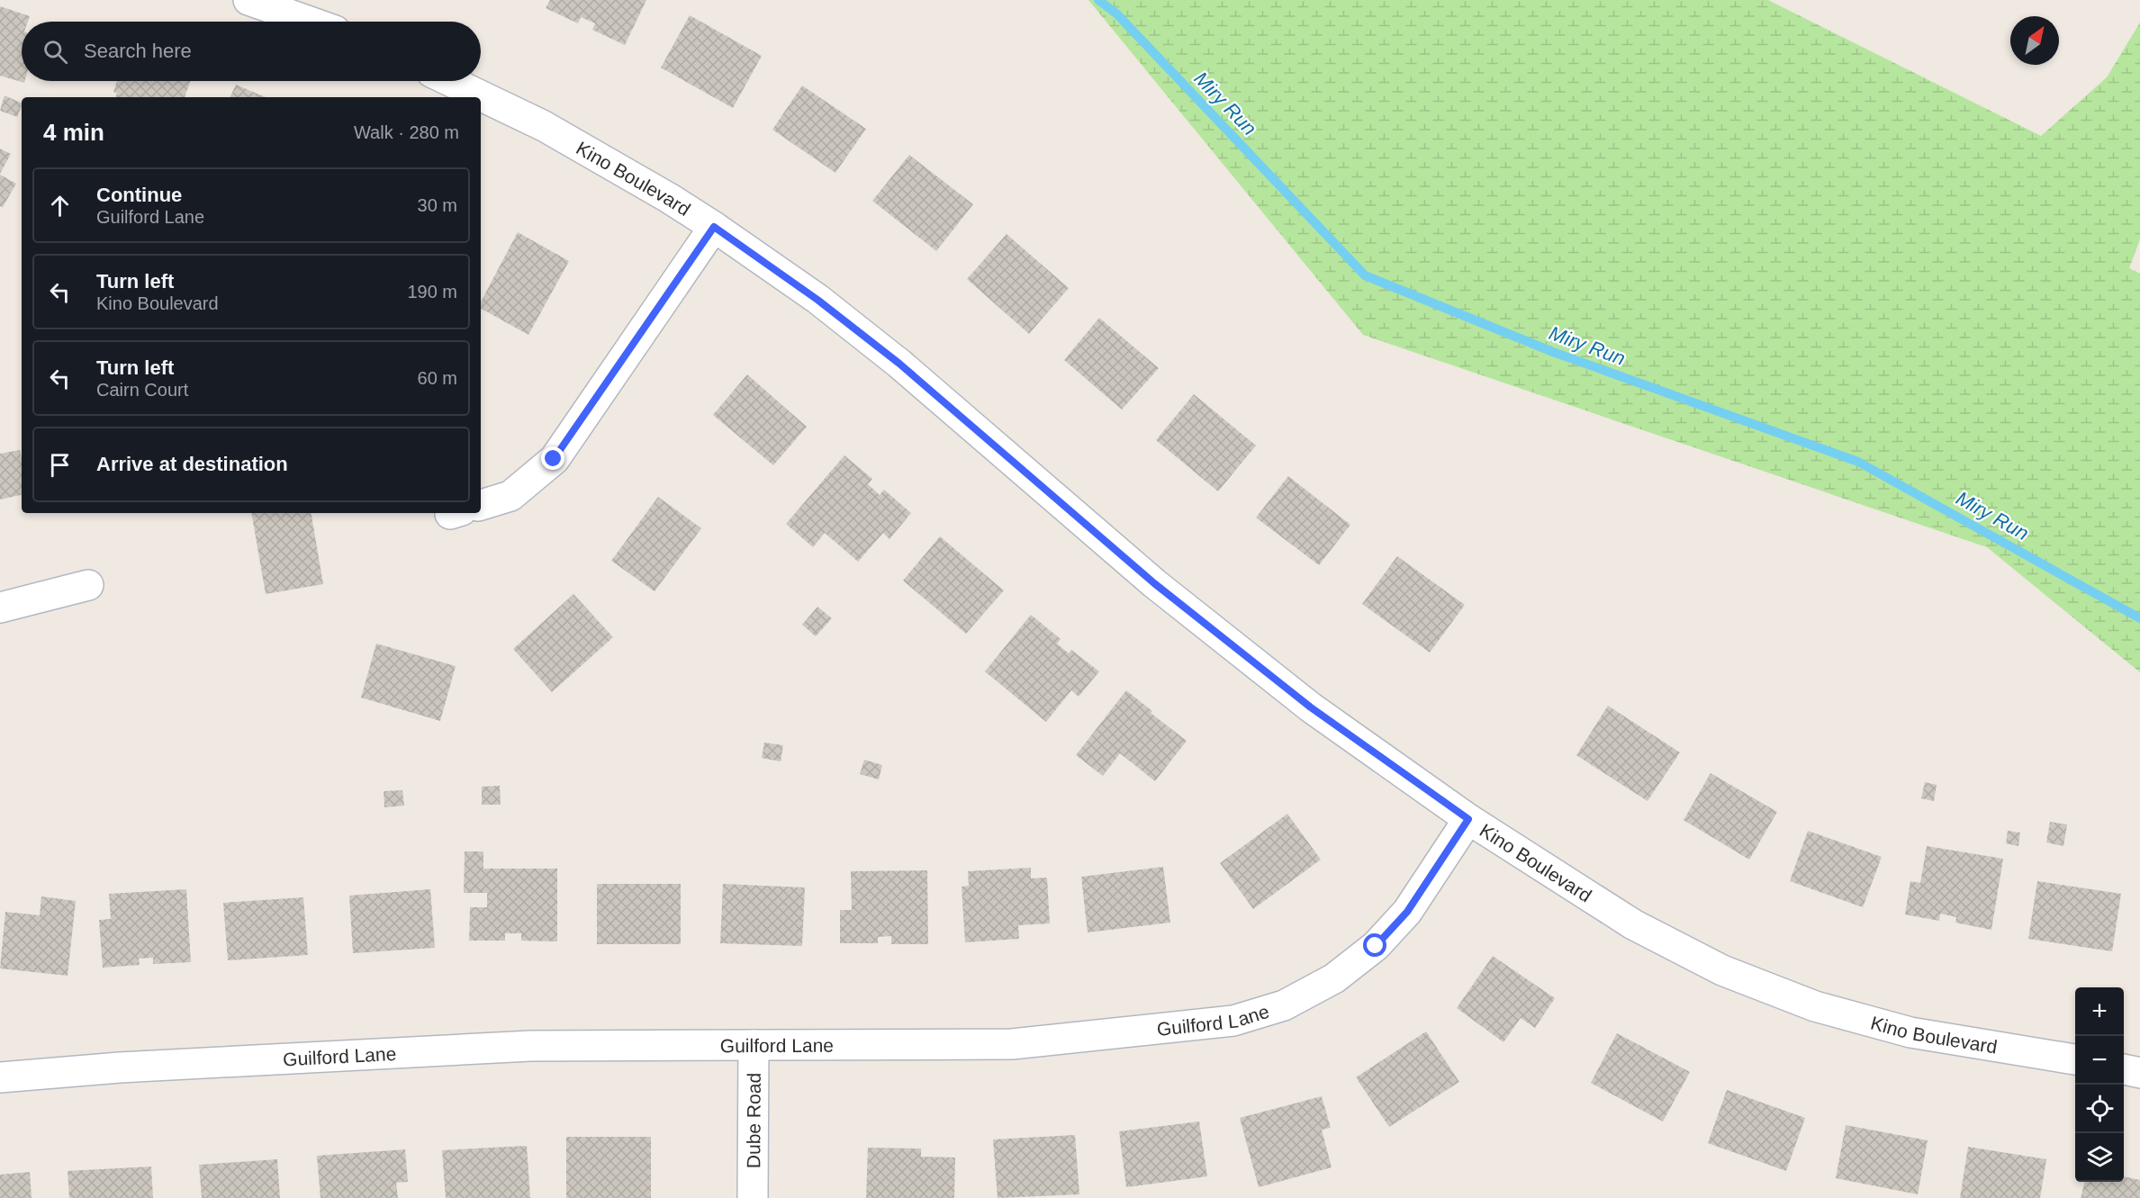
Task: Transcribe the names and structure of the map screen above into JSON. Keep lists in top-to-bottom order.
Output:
{
  "streets": {
    "street": ["Kino Boulevard", "Guilford Lane", "Dube Road"]
  },
  "crossings": [
    ["Kino Boulevard", "Guilford Lane"],
    ["Guilford Lane", "Dube Road"]
  ],
  "water": ["Miry Run"],
  "north": "top right",
  "page": {
    "search": "Search here",
    "heading": ["4 min", "Walk · 280 m"],
    "list": [
      ["Continue", "Guilford Lane", "30 m"],
      ["Turn left", "Kino Boulevard", "190 m"],
      ["Turn left", "Cairn Court", "60 m"],
      "Arrive at destination"
    ],
    "map_buttons": ["+", "−"]
  }
}
